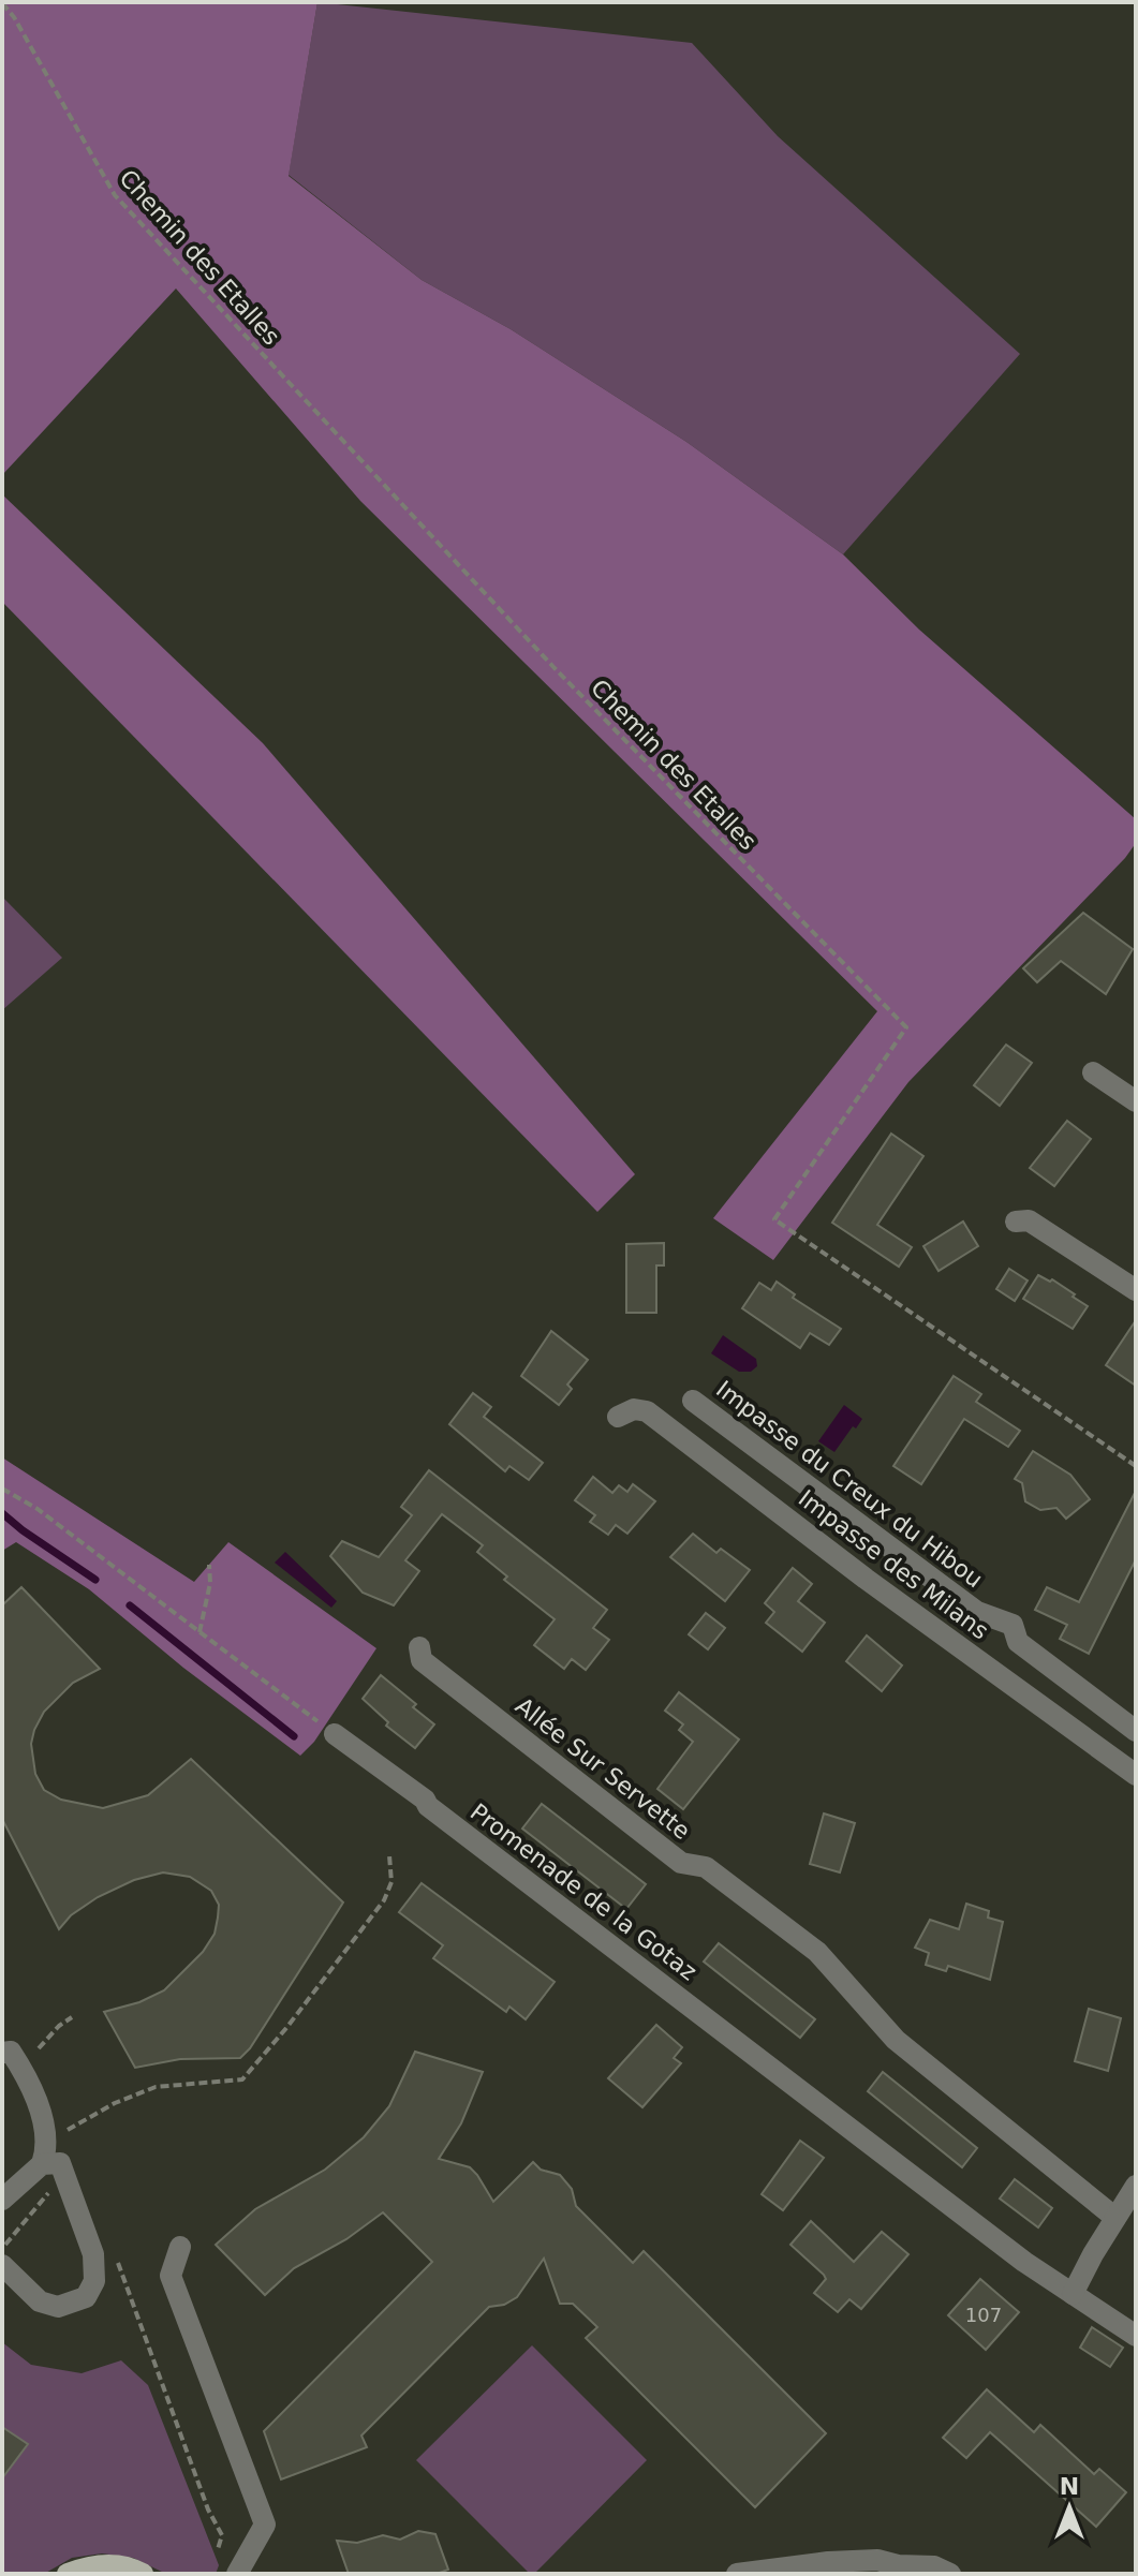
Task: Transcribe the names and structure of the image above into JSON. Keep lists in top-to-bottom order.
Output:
{
  "streets": {
    "street": [
      "Impasse du Creux du Hibou",
      "Impasse des Milans",
      "Allée Sur Servette",
      "Promenade de la Gotaz"
    ],
    "path": ["Chemin des Etalles"]
  },
  "house_numbers": ["107"],
  "north": "top"
}
